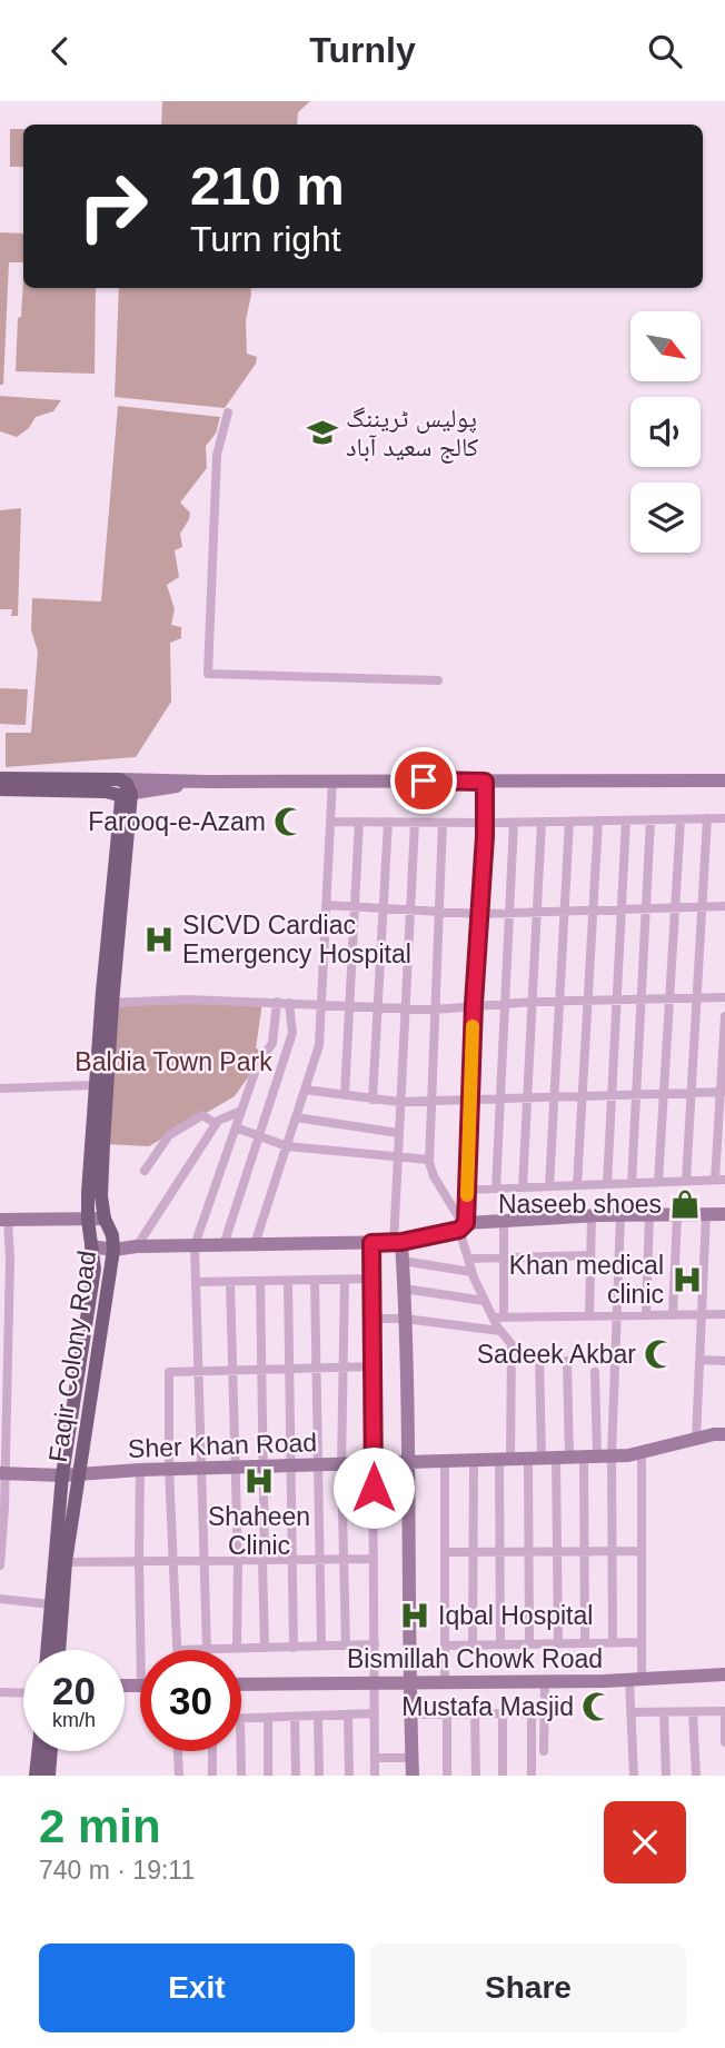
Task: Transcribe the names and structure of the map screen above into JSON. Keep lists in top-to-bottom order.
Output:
{
  "streets": {
    "main road": ["Faqir Colony Road"],
    "street": ["Sher Khan Road", "Bismillah Chowk Road"]
  },
  "crossings": [
    ["Faqir Colony Road", "Sher Khan Road"]
  ],
  "parks": ["Baldia Town Park"],
  "places": {
    "school or university": ["پولیس ٹریننگ کالج سعید آباد"],
    "mosque": ["Farooq-e-Azam", "Sadeek Akbar", "Mustafa Masjid"],
    "hospital": [
      "SICVD Cardiac Emergency Hospital",
      "Khan medical clinic",
      "Shaheen Clinic",
      "Iqbal Hospital"
    ],
    "shop": ["Naseeb shoes"]
  },
  "north": "bottom right",
  "page": {
    "header": "Turnly",
    "turn": ["210 m", "Turn right"],
    "speed": "20 km/h",
    "limit": "30",
    "heading": ["2 min", "740 m · 19:11"],
    "buttons": ["Exit", "Share"]
  }
}
